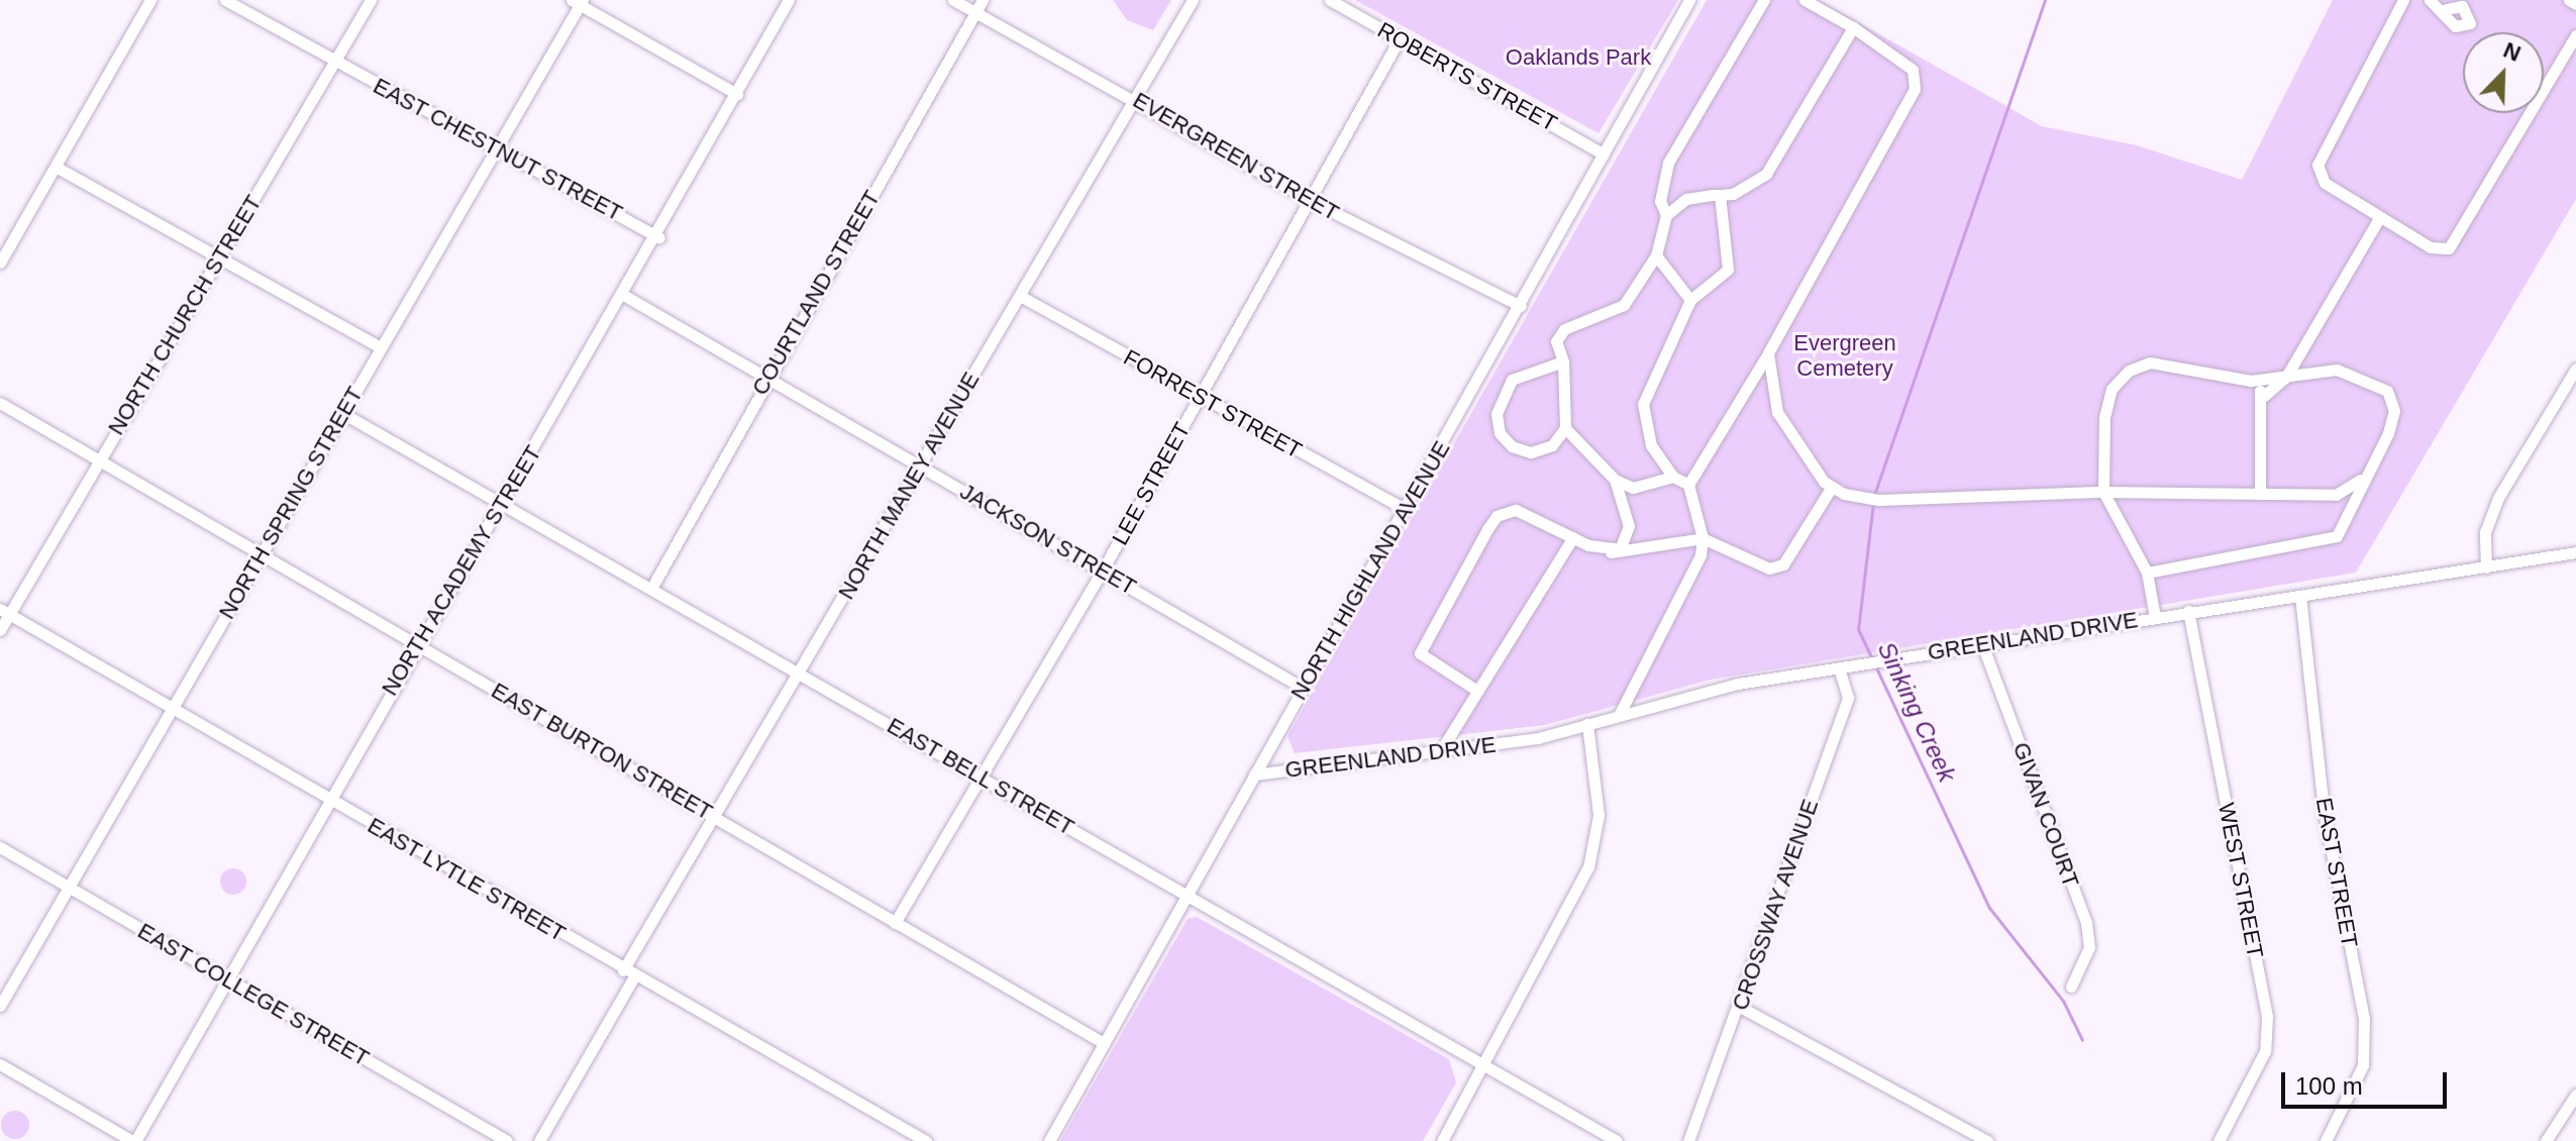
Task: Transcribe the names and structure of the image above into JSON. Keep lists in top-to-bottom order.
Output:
{
  "streets": {
    "street": [
      "ROBERTS STREET",
      "EAST CHESTNUT STREET",
      "EVERGREEN STREET",
      "COURTLAND STREET",
      "NORTH CHURCH STREET",
      "FORREST STREET",
      "LEE STREET",
      "NORTH MANEY AVENUE",
      "NORTH SPRING STREET",
      "JACKSON STREET",
      "NORTH ACADEMY STREET",
      "NORTH HIGHLAND AVENUE",
      "GREENLAND DRIVE",
      "EAST BURTON STREET",
      "EAST BELL STREET",
      "GIVAN COURT",
      "EAST STREET",
      "EAST LYTLE STREET",
      "WEST STREET",
      "CROSSWAY AVENUE",
      "EAST COLLEGE STREET"
    ]
  },
  "crossings": [
    ["ROBERTS STREET", "LEE STREET"],
    ["ROBERTS STREET", "NORTH HIGHLAND AVENUE"],
    ["EAST CHESTNUT STREET", "NORTH CHURCH STREET"],
    ["EAST CHESTNUT STREET", "NORTH SPRING STREET"],
    ["EAST CHESTNUT STREET", "NORTH ACADEMY STREET"],
    ["EVERGREEN STREET", "COURTLAND STREET"],
    ["EVERGREEN STREET", "LEE STREET"],
    ["EVERGREEN STREET", "NORTH MANEY AVENUE"],
    ["EVERGREEN STREET", "NORTH HIGHLAND AVENUE"],
    ["COURTLAND STREET", "JACKSON STREET"],
    ["COURTLAND STREET", "EAST BELL STREET"],
    ["NORTH CHURCH STREET", "EAST BURTON STREET"],
    ["NORTH CHURCH STREET", "EAST LYTLE STREET"],
    ["FORREST STREET", "LEE STREET"],
    ["FORREST STREET", "NORTH MANEY AVENUE"],
    ["FORREST STREET", "NORTH HIGHLAND AVENUE"],
    ["LEE STREET", "JACKSON STREET"],
    ["LEE STREET", "EAST BURTON STREET"],
    ["LEE STREET", "EAST BELL STREET"],
    ["NORTH MANEY AVENUE", "JACKSON STREET"],
    ["NORTH MANEY AVENUE", "EAST BURTON STREET"],
    ["NORTH MANEY AVENUE", "EAST BELL STREET"],
    ["NORTH MANEY AVENUE", "EAST LYTLE STREET"],
    ["NORTH SPRING STREET", "EAST BURTON STREET"],
    ["NORTH SPRING STREET", "EAST BELL STREET"],
    ["NORTH SPRING STREET", "EAST LYTLE STREET"],
    ["NORTH SPRING STREET", "EAST COLLEGE STREET"],
    ["JACKSON STREET", "NORTH ACADEMY STREET"],
    ["JACKSON STREET", "NORTH HIGHLAND AVENUE"],
    ["NORTH ACADEMY STREET", "EAST BURTON STREET"],
    ["NORTH ACADEMY STREET", "EAST BELL STREET"],
    ["NORTH ACADEMY STREET", "EAST LYTLE STREET"],
    ["NORTH ACADEMY STREET", "EAST COLLEGE STREET"],
    ["NORTH HIGHLAND AVENUE", "GREENLAND DRIVE"],
    ["NORTH HIGHLAND AVENUE", "EAST BURTON STREET"],
    ["NORTH HIGHLAND AVENUE", "EAST BELL STREET"],
    ["GREENLAND DRIVE", "GIVAN COURT"],
    ["GREENLAND DRIVE", "EAST STREET"],
    ["GREENLAND DRIVE", "WEST STREET"],
    ["GREENLAND DRIVE", "CROSSWAY AVENUE"]
  ],
  "water": ["Sinking Creek"],
  "parks": ["Oaklands Park", "Evergreen Cemetery"],
  "scale_bar": "100 m",
  "north": "top right"
}
